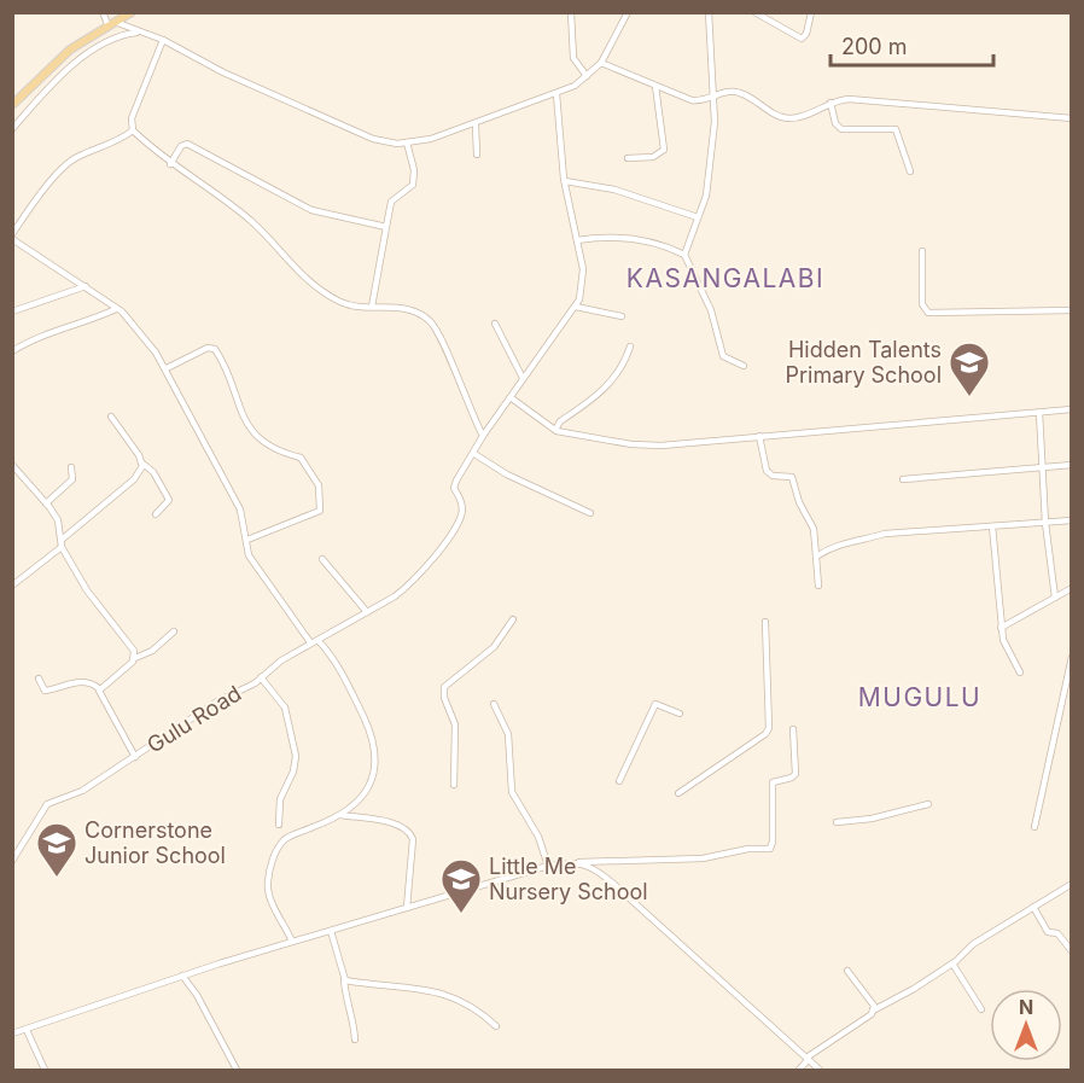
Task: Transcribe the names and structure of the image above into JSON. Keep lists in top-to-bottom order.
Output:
{
  "streets": {
    "street": ["Gulu Road"]
  },
  "districts": ["KASANGALABI", "MUGULU"],
  "places": {
    "school or university": ["Hidden Talents Primary School", "Cornerstone Junior School", "Little Me Nursery School"]
  },
  "scale_bar": "200 m",
  "north": "top"
}
